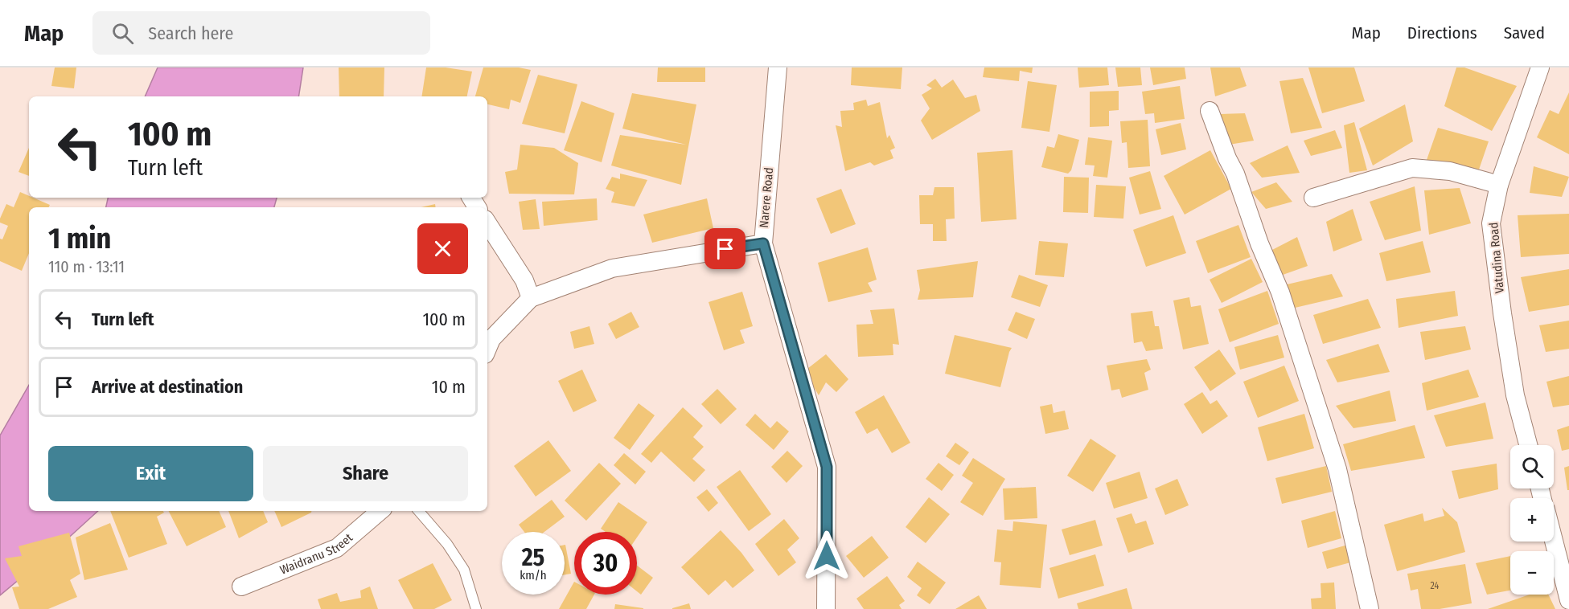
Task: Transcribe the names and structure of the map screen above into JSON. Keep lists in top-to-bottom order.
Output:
{
  "streets": {
    "street": ["Narere Road", "Vatudina Road", "Waidranu Street"]
  },
  "house_numbers": ["24"],
  "page": {
    "header": "Map",
    "search": "Search here",
    "nav": ["Map", "Directions", "Saved"],
    "turn": ["100 m", "Turn left"],
    "heading": ["1 min", "110 m · 13:11"],
    "list": [
      {
        "name": "Turn left",
        "value": "100 m"
      },
      {
        "name": "Arrive at destination",
        "value": "10 m"
      }
    ],
    "buttons": ["Exit", "Share"],
    "map_buttons": ["+", "−"],
    "speed": "25 km/h",
    "limit": "30"
  }
}
